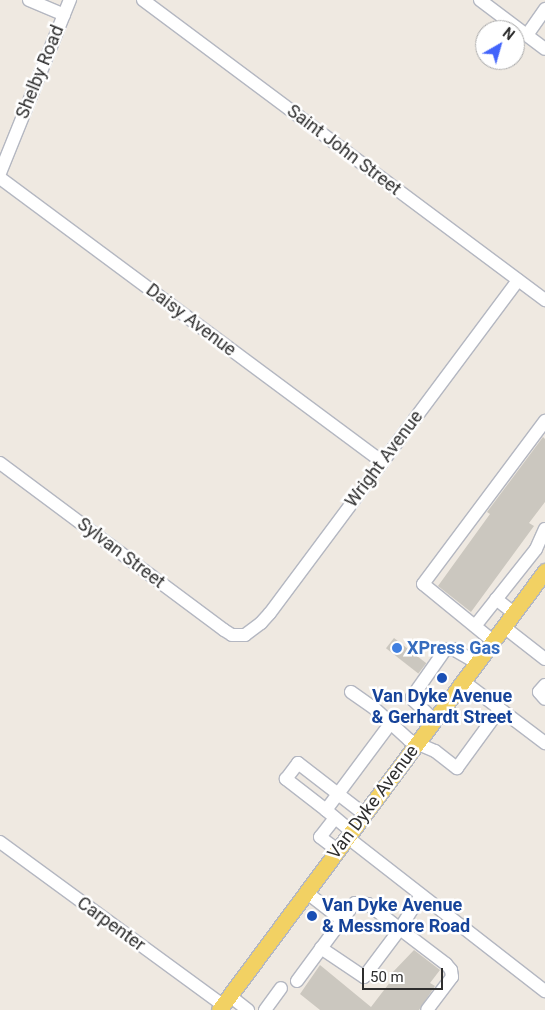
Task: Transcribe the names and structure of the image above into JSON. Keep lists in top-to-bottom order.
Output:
{
  "streets": {
    "main road": ["Van Dyke Avenue"],
    "street": [
      "Shelby Road",
      "Saint John Street",
      "Daisy Avenue",
      "Wright Avenue",
      "Sylvan Street",
      "Carpenter"
    ]
  },
  "crossings": [
    ["Saint John Street", "Wright Avenue"],
    ["Daisy Avenue", "Wright Avenue"],
    ["Wright Avenue", "Sylvan Street"],
    ["Van Dyke Avenue", "Carpenter"]
  ],
  "places": ["XPress Gas", "Van Dyke Avenue & Gerhardt Street", "Van Dyke Avenue & Messmore Road"],
  "scale_bar": "50 m",
  "north": "top right"
}
